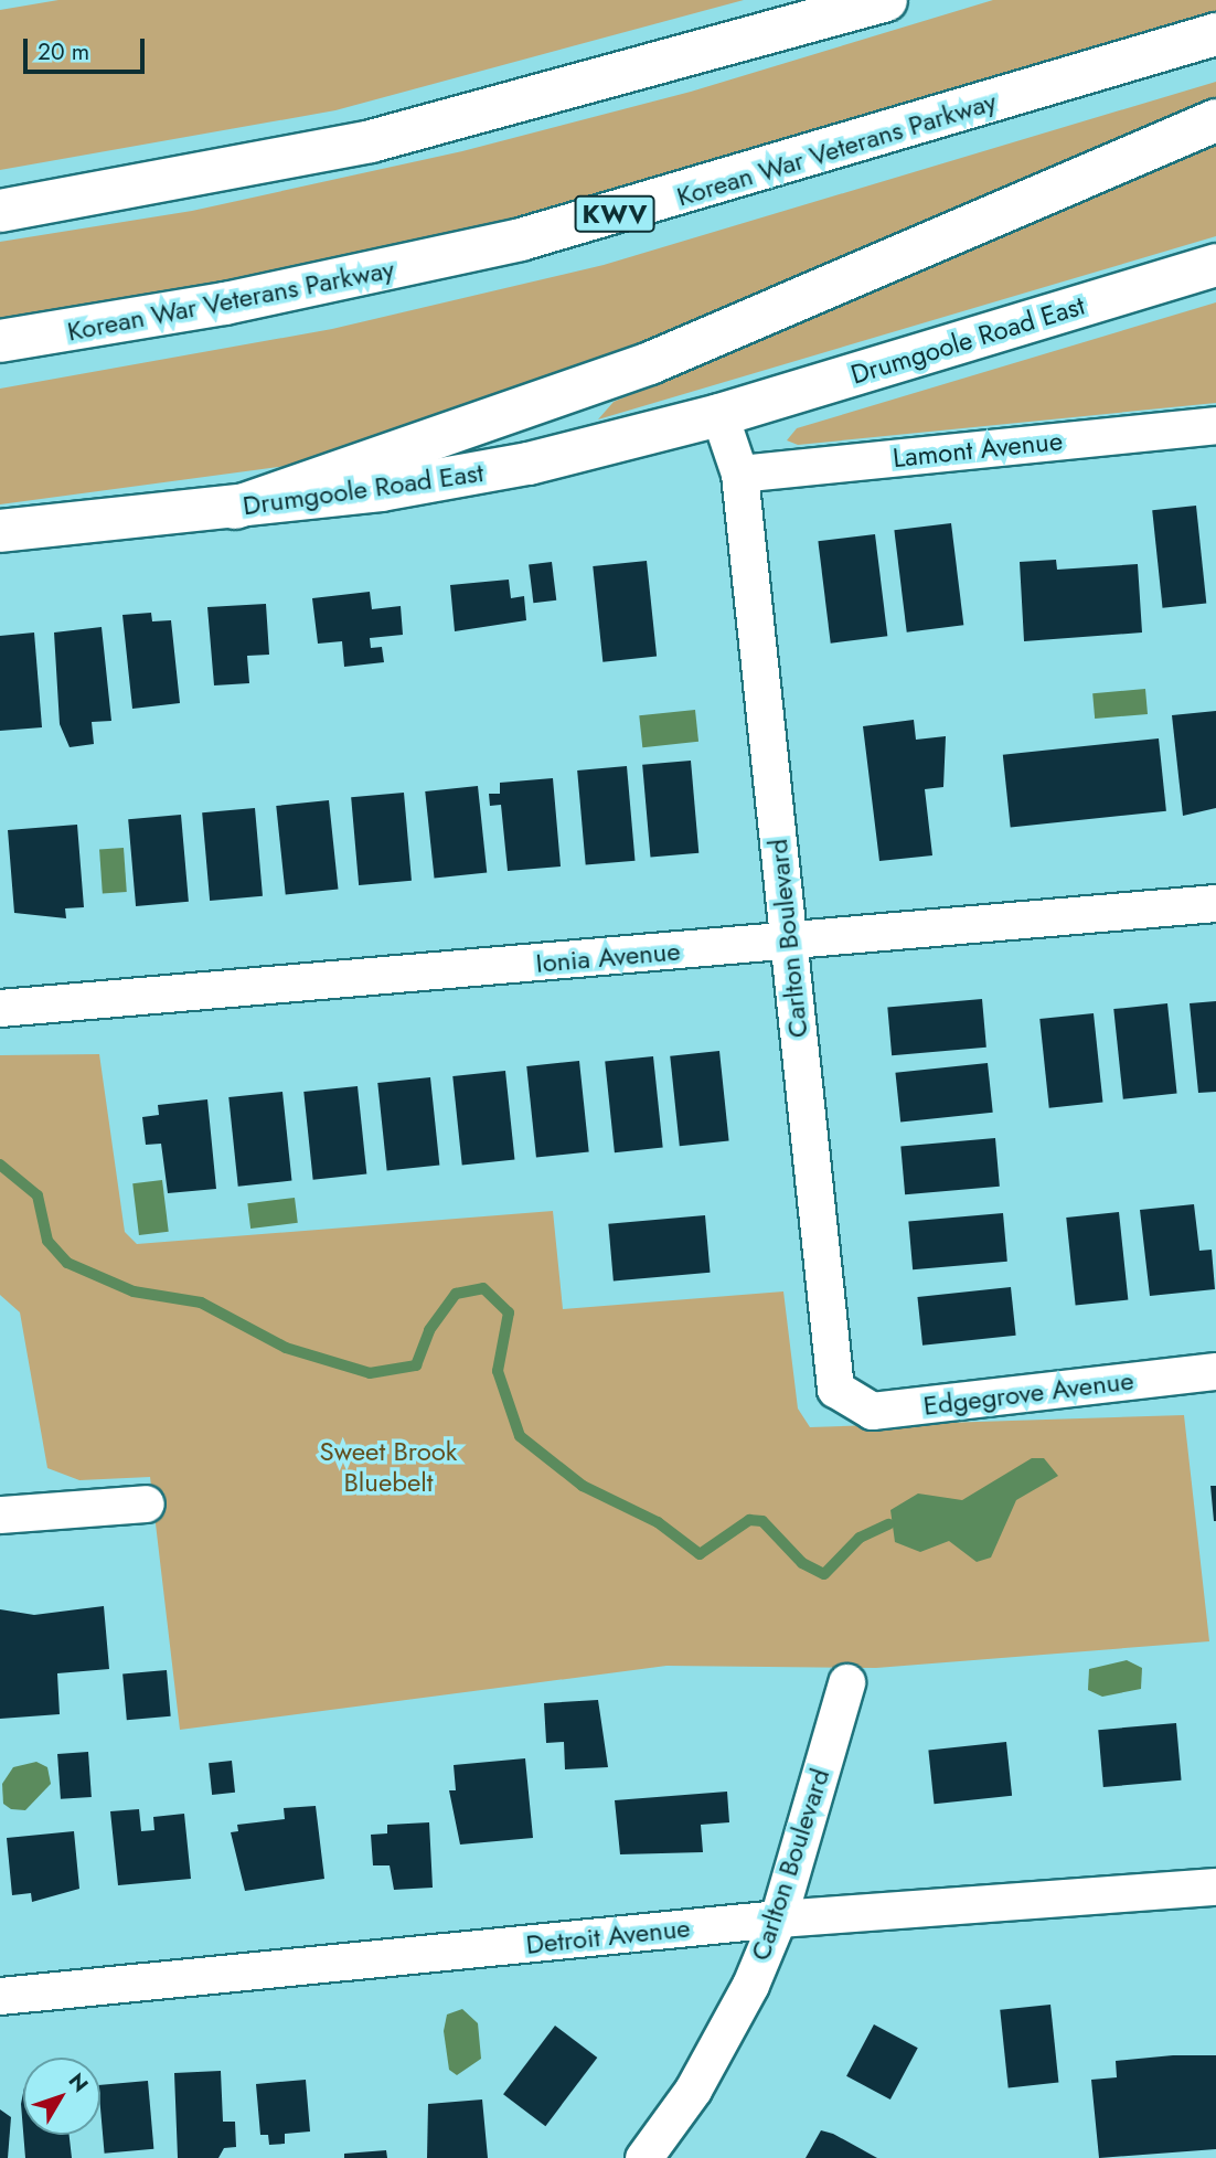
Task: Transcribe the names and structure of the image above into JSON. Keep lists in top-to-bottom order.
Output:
{
  "streets": {
    "main road": ["Korean War Veterans Parkway", "KWV", "Drumgoole Road East"],
    "street": [
      "Lamont Avenue",
      "Carlton Boulevard",
      "Ionia Avenue",
      "Edgegrove Avenue",
      "Detroit Avenue"
    ]
  },
  "crossings": [
    ["Lamont Avenue", "Carlton Boulevard"],
    ["Carlton Boulevard", "Ionia Avenue"],
    ["Carlton Boulevard", "Edgegrove Avenue"],
    ["Carlton Boulevard", "Detroit Avenue"]
  ],
  "parks": ["Sweet Brook Bluebelt"],
  "scale_bar": "20 m",
  "north": "top right"
}
